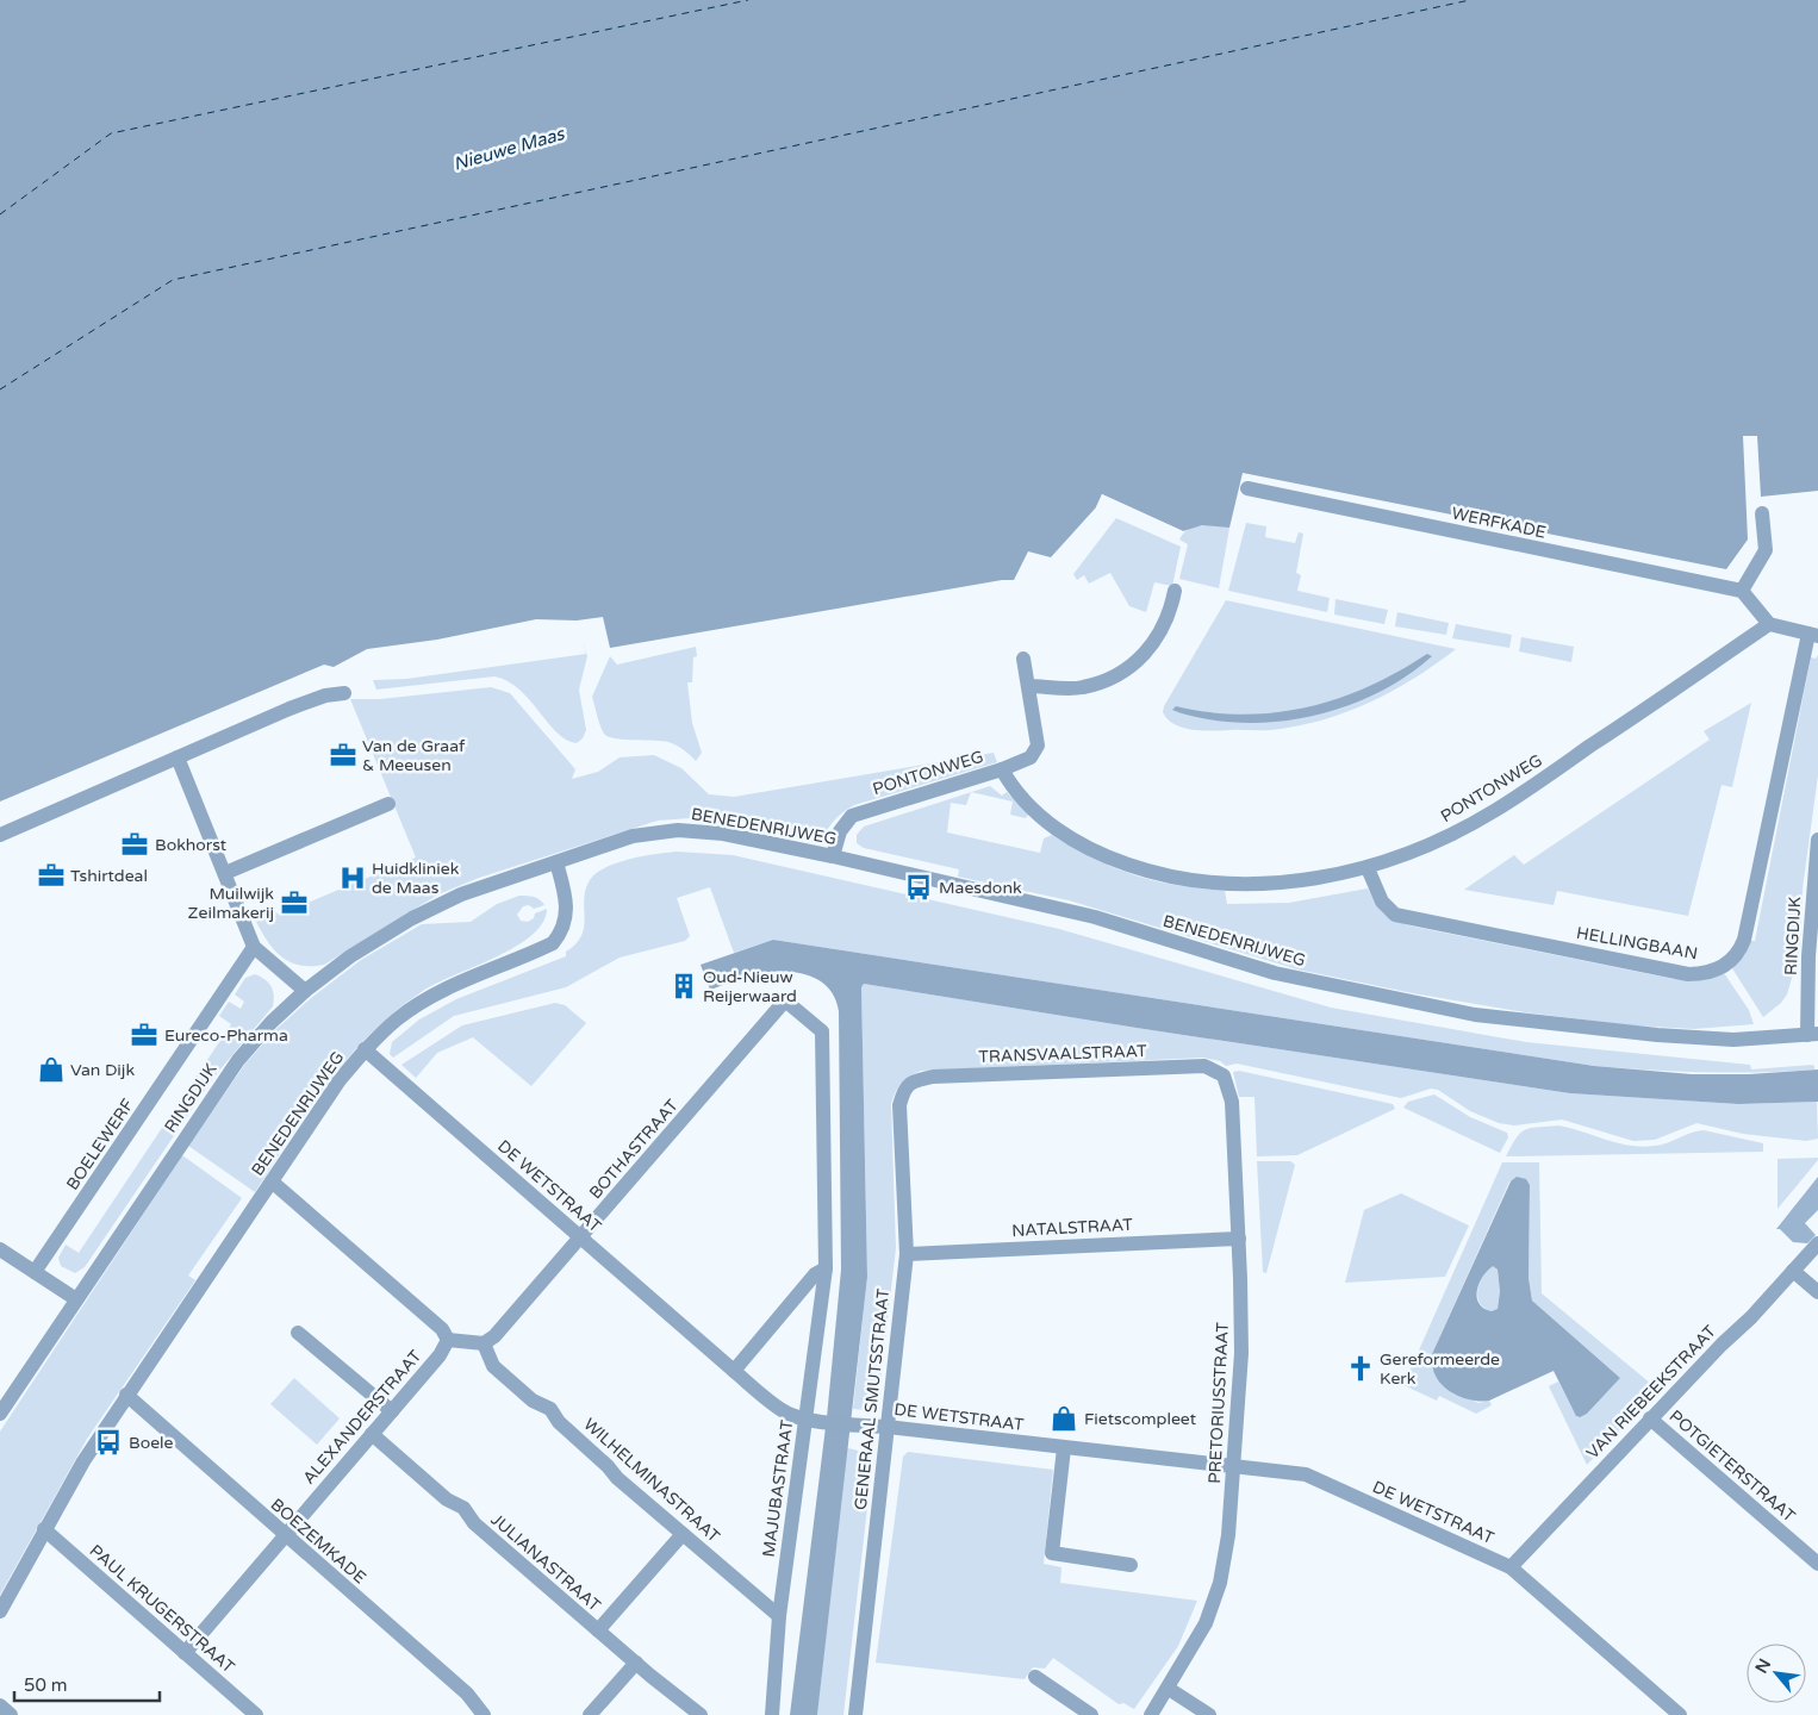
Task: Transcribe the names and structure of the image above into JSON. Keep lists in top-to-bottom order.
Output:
{
  "streets": {
    "street": [
      "WERFKADE",
      "PONTONWEG",
      "BENEDENRIJWEG",
      "RINGDIJK",
      "HELLINGBAAN",
      "TRANSVAALSTRAAT",
      "BOELEWERF",
      "BOTHASTRAAT",
      "DE WETSTRAAT",
      "NATALSTRAAT",
      "VAN RIEBEEKSTRAAT",
      "GENERAAL SMUTSSTRAAT",
      "PRETORIUSSTRAAT",
      "ALEXANDERSTRAAT",
      "POTGIETERSTRAAT",
      "WILHELMINASTRAAT",
      "MAJUBASTRAAT",
      "BOEZEMKADE",
      "JULIANASTRAAT",
      "PAUL KRUGERSTRAAT"
    ]
  },
  "crossings": [
    ["PONTONWEG", "BENEDENRIJWEG"],
    ["PONTONWEG", "HELLINGBAAN"],
    ["BENEDENRIJWEG", "RINGDIJK"],
    ["BENEDENRIJWEG", "DE WETSTRAAT"],
    ["BENEDENRIJWEG", "BOEZEMKADE"],
    ["BENEDENRIJWEG", "PAUL KRUGERSTRAAT"],
    ["TRANSVAALSTRAAT", "GENERAAL SMUTSSTRAAT"],
    ["TRANSVAALSTRAAT", "PRETORIUSSTRAAT"],
    ["BOTHASTRAAT", "DE WETSTRAAT"],
    ["BOTHASTRAAT", "WILHELMINASTRAAT"],
    ["BOTHASTRAAT", "MAJUBASTRAAT"],
    ["DE WETSTRAAT", "VAN RIEBEEKSTRAAT"],
    ["DE WETSTRAAT", "GENERAAL SMUTSSTRAAT"],
    ["DE WETSTRAAT", "PRETORIUSSTRAAT"],
    ["DE WETSTRAAT", "MAJUBASTRAAT"],
    ["NATALSTRAAT", "GENERAAL SMUTSSTRAAT"],
    ["NATALSTRAAT", "PRETORIUSSTRAAT"],
    ["VAN RIEBEEKSTRAAT", "POTGIETERSTRAAT"],
    ["ALEXANDERSTRAAT", "BOEZEMKADE"],
    ["ALEXANDERSTRAAT", "JULIANASTRAAT"],
    ["ALEXANDERSTRAAT", "PAUL KRUGERSTRAAT"],
    ["WILHELMINASTRAAT", "MAJUBASTRAAT"]
  ],
  "water": ["Nieuwe Maas"],
  "places": {
    "office": [
      "Van de Graaf & Meeusen",
      "Bokhorst",
      "Tshirtdeal",
      "Muilwijk Zeilmakerij",
      "Eureco-Pharma"
    ],
    "hospital": ["Huidkliniek de Maas"],
    "bus stop": ["Maesdonk", "Boele"],
    "building": ["Oud-Nieuw Reijerwaard"],
    "shop": ["Van Dijk", "Fietscompleet"],
    "church": ["Gereformeerde Kerk"]
  },
  "scale_bar": "50 m",
  "north": "top left"
}
